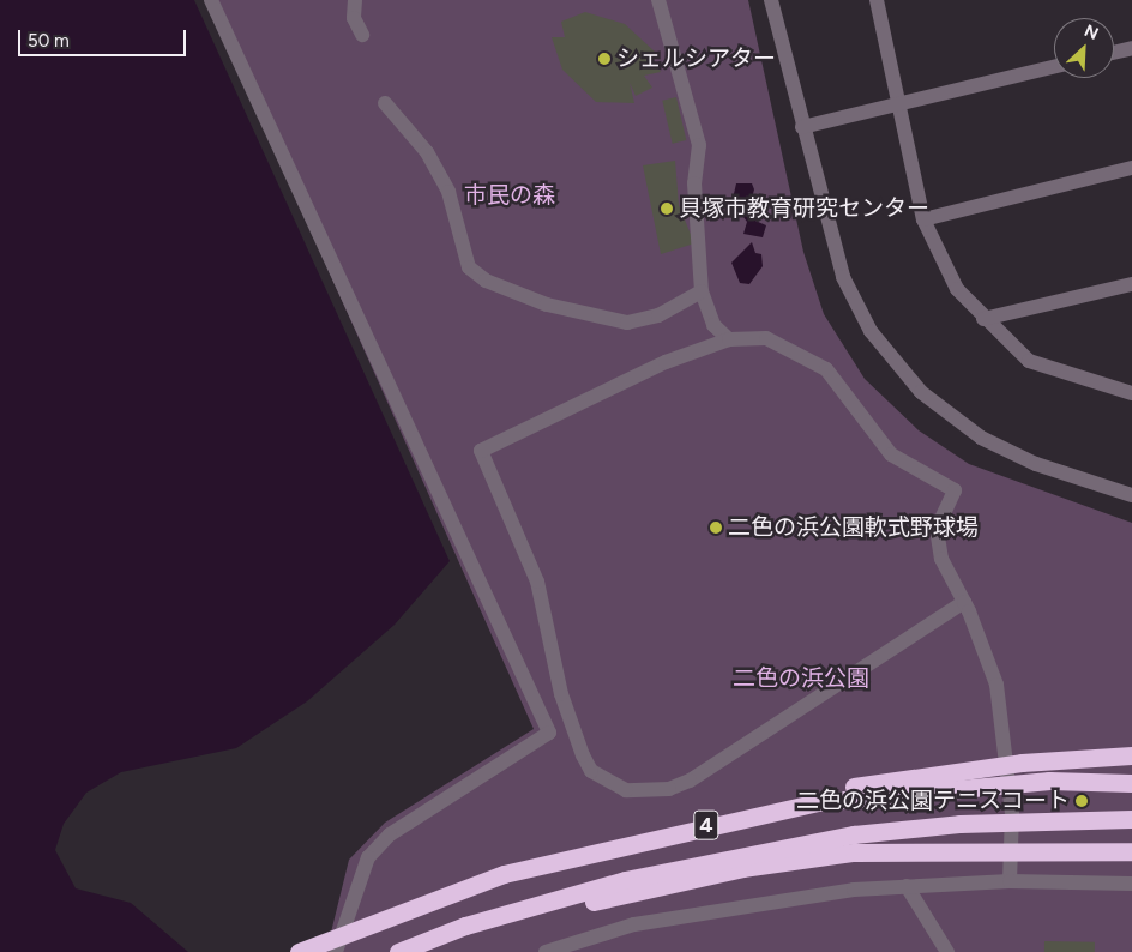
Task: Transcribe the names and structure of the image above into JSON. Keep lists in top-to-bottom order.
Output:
{
  "streets": {
    "highway": ["4"]
  },
  "parks": ["市民の森", "二色の浜公園"],
  "places": [
    "シェルシアター",
    "貝塚市教育研究センター",
    "二色の浜公園軟式野球場",
    "二色の浜公園テニスコート"
  ],
  "scale_bar": "50 m",
  "north": "top right"
}
